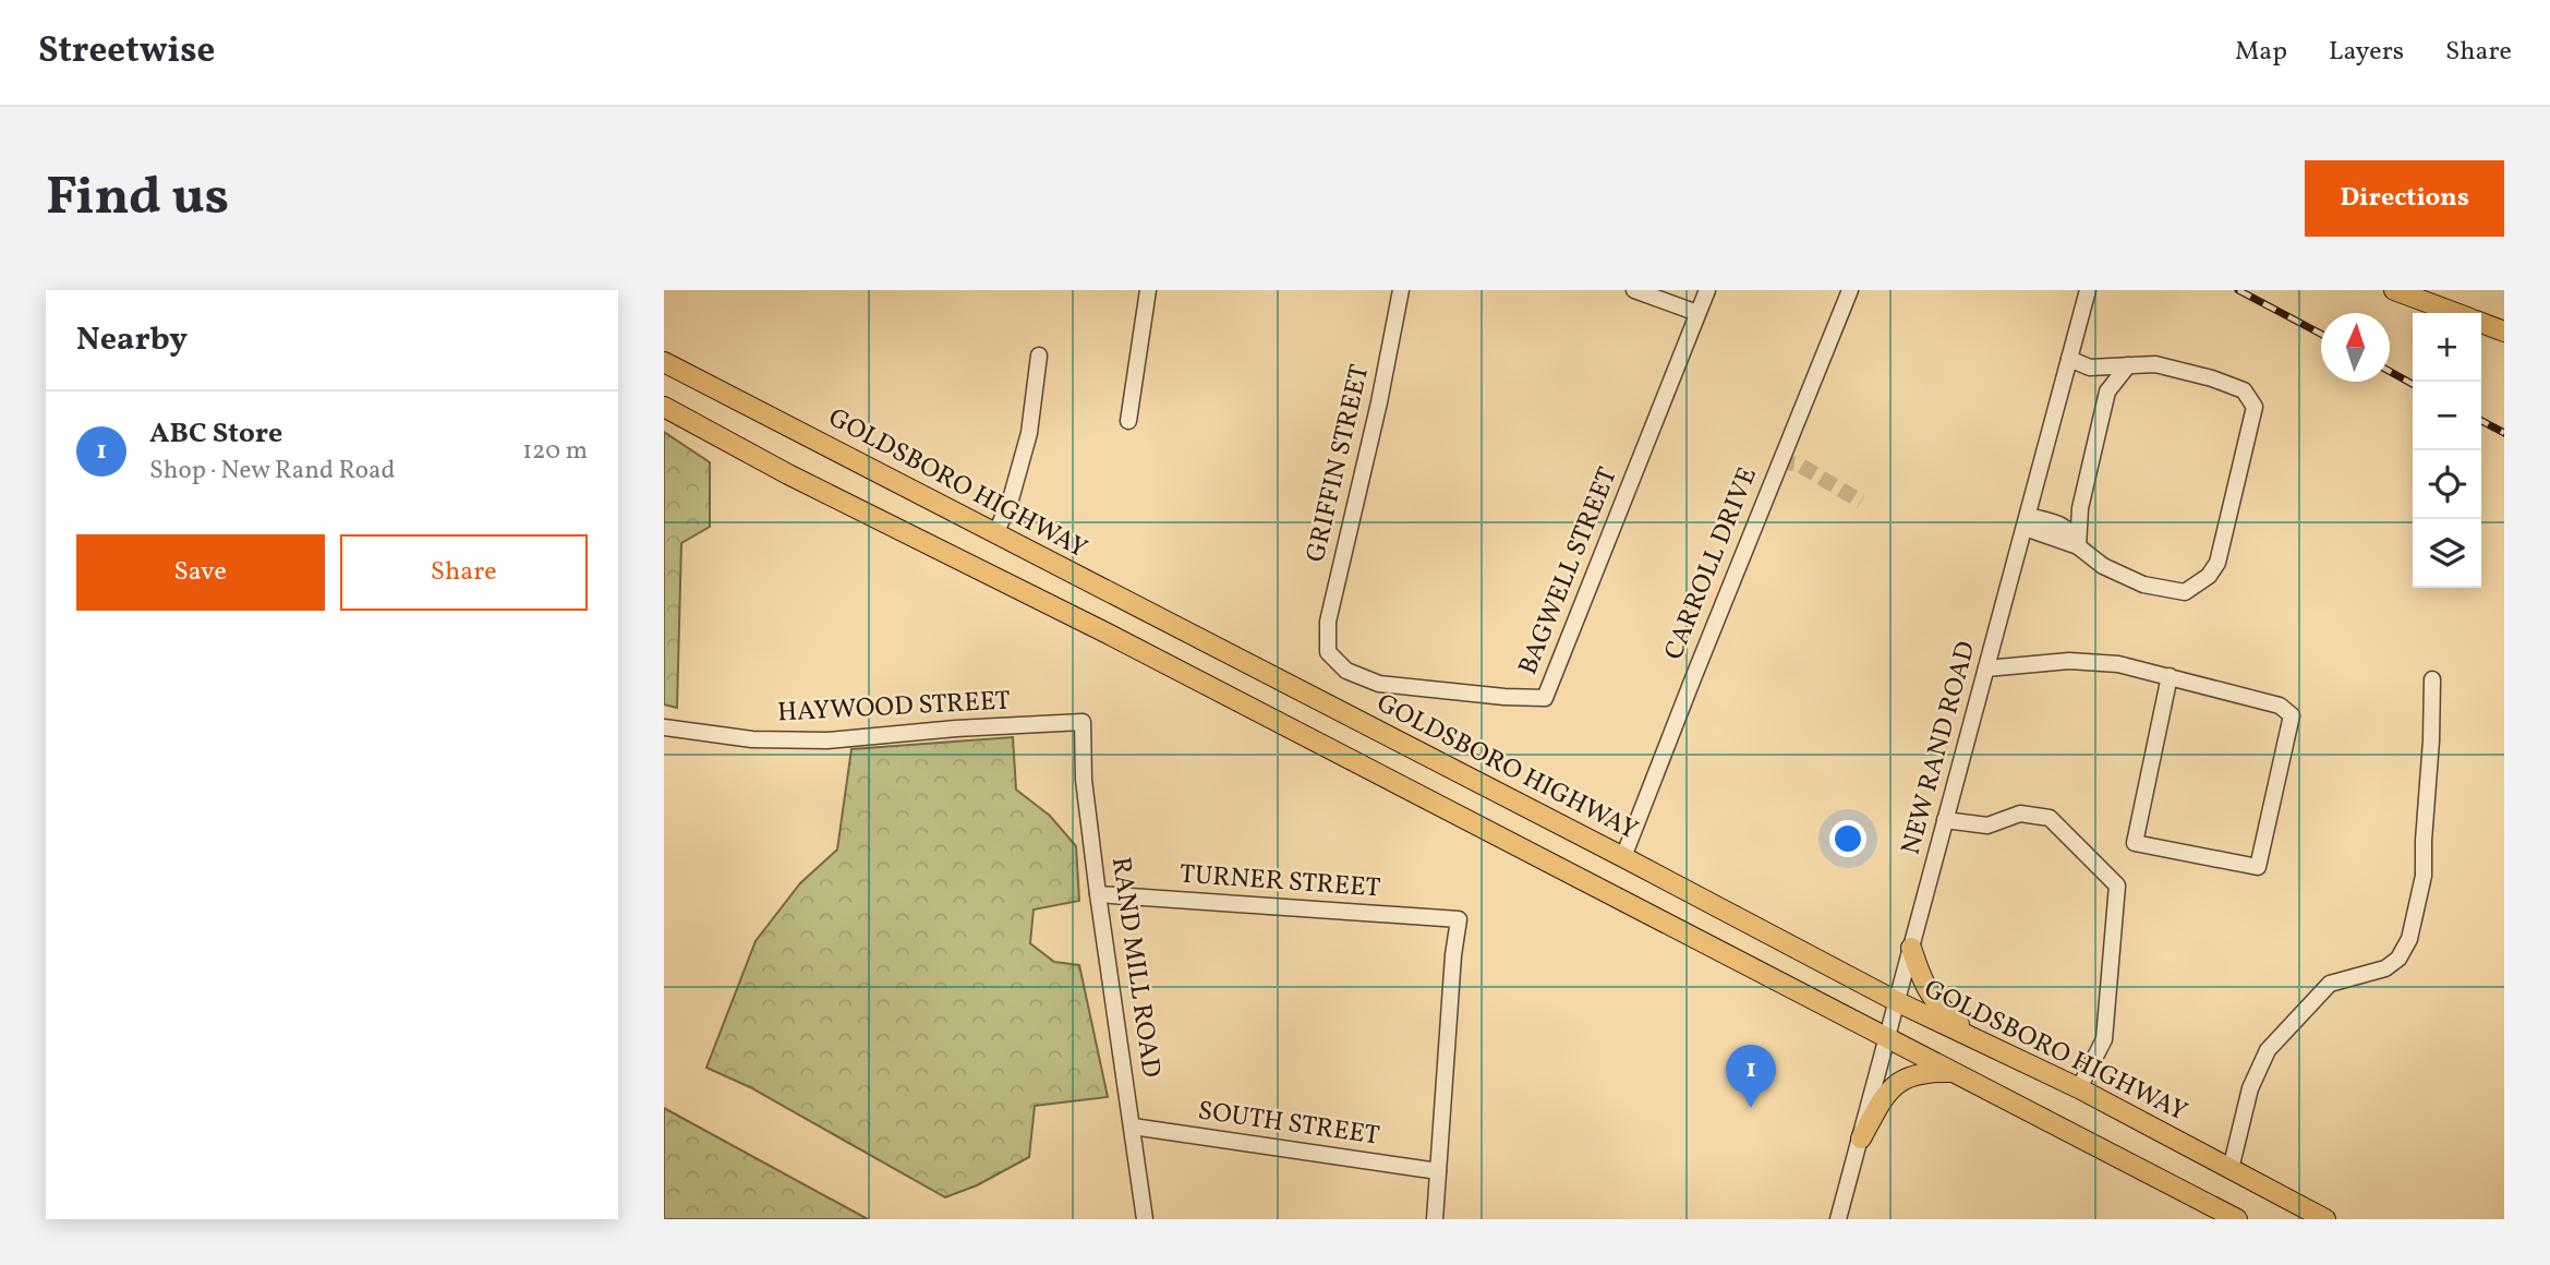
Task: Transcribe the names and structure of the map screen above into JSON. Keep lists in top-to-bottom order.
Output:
{
  "streets": {
    "main road": ["GOLDSBORO HIGHWAY"],
    "street": [
      "GRIFFIN STREET",
      "CARROLL DRIVE",
      "BAGWELL STREET",
      "HAYWOOD STREET",
      "NEW RAND ROAD",
      "TURNER STREET",
      "RAND MILL ROAD",
      "SOUTH STREET"
    ]
  },
  "crossings": [
    ["GRIFFIN STREET", "BAGWELL STREET"],
    ["GOLDSBORO HIGHWAY", "CARROLL DRIVE"],
    ["GOLDSBORO HIGHWAY", "NEW RAND ROAD"],
    ["HAYWOOD STREET", "RAND MILL ROAD"],
    ["TURNER STREET", "RAND MILL ROAD"],
    ["TURNER STREET", "SOUTH STREET"],
    ["RAND MILL ROAD", "SOUTH STREET"]
  ],
  "north": "top",
  "page": {
    "header": "Streetwise",
    "nav": ["Map", "Layers", "Share"],
    "buttons": [
      "Directions",
      ["Save", "Share"]
    ],
    "title": "Find us",
    "heading": "Nearby",
    "map_buttons": ["+", "−"],
    "list": [
      {
        "mark": "1",
        "name": "ABC Store",
        "note": "Shop · New Rand Road",
        "value": "120 m"
      }
    ],
    "pins": "1"
  }
}
